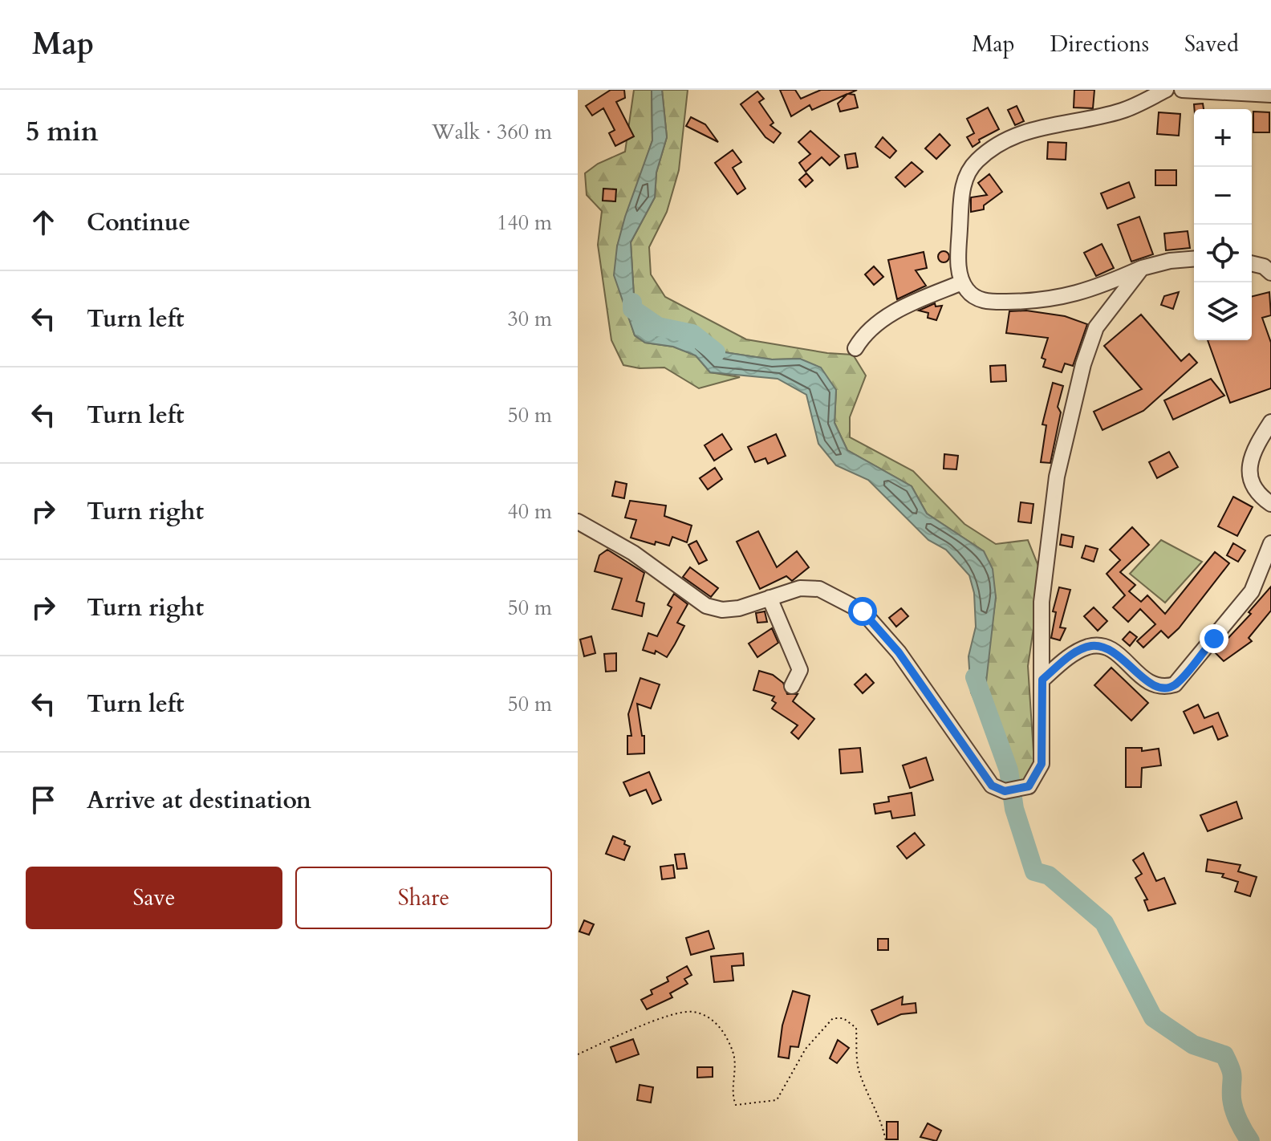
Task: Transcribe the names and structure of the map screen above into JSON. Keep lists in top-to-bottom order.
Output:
{
  "page": {
    "header": "Map",
    "nav": ["Map", "Directions", "Saved"],
    "heading": ["5 min", "Walk · 360 m"],
    "map_buttons": ["+", "−"],
    "list": [
      ["Continue", "140 m"],
      ["Turn left", "30 m"],
      ["Turn left", "50 m"],
      ["Turn right", "40 m"],
      ["Turn right", "50 m"],
      ["Turn left", "50 m"],
      "Arrive at destination"
    ],
    "buttons": ["Save", "Share"]
  }
}
